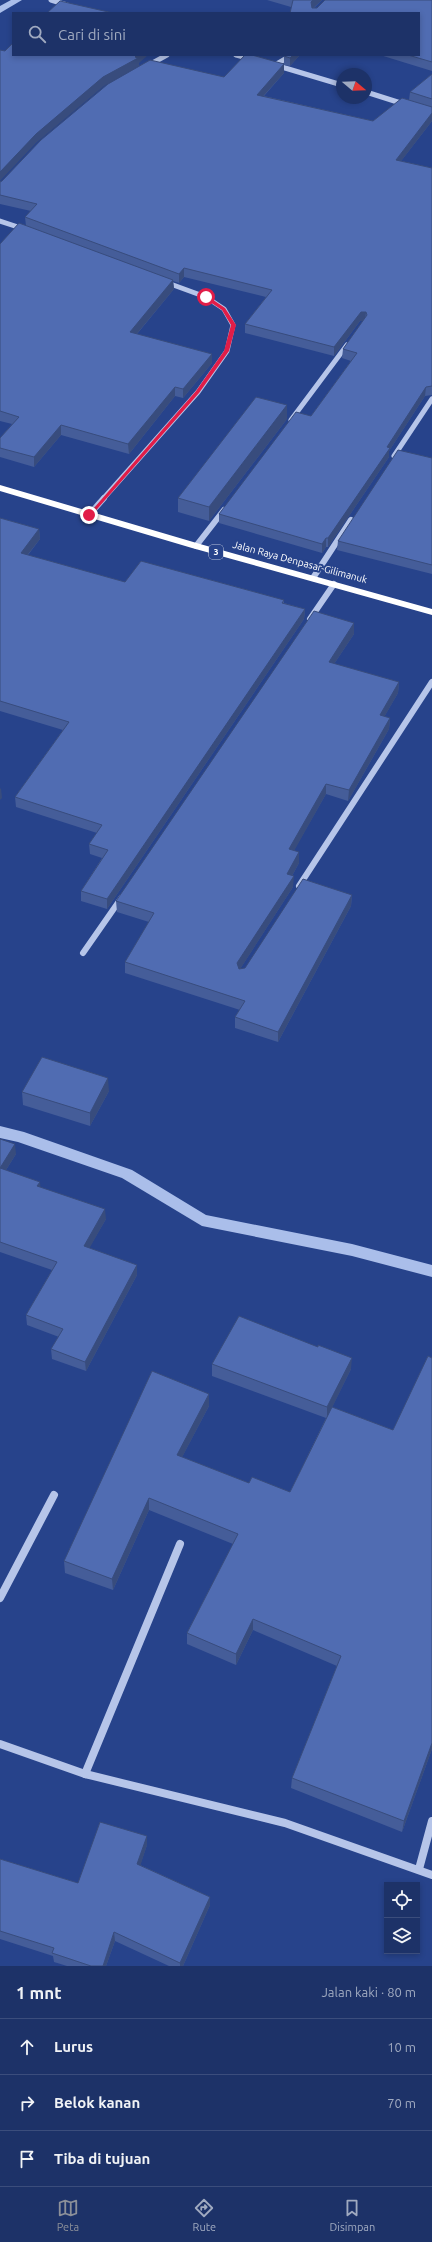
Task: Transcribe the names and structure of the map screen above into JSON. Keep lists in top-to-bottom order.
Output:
{
  "streets": {
    "highway": ["3", "Jalan Raya Denpasar-Gilimanuk"]
  },
  "north": "right",
  "page": {
    "search": "Cari di sini",
    "heading": ["1 mnt", "Jalan kaki · 80 m"],
    "list": [
      ["Lurus", "10 m"],
      ["Belok kanan", "70 m"],
      "Tiba di tujuan"
    ],
    "nav": ["Peta", "Rute", "Disimpan"]
  }
}
